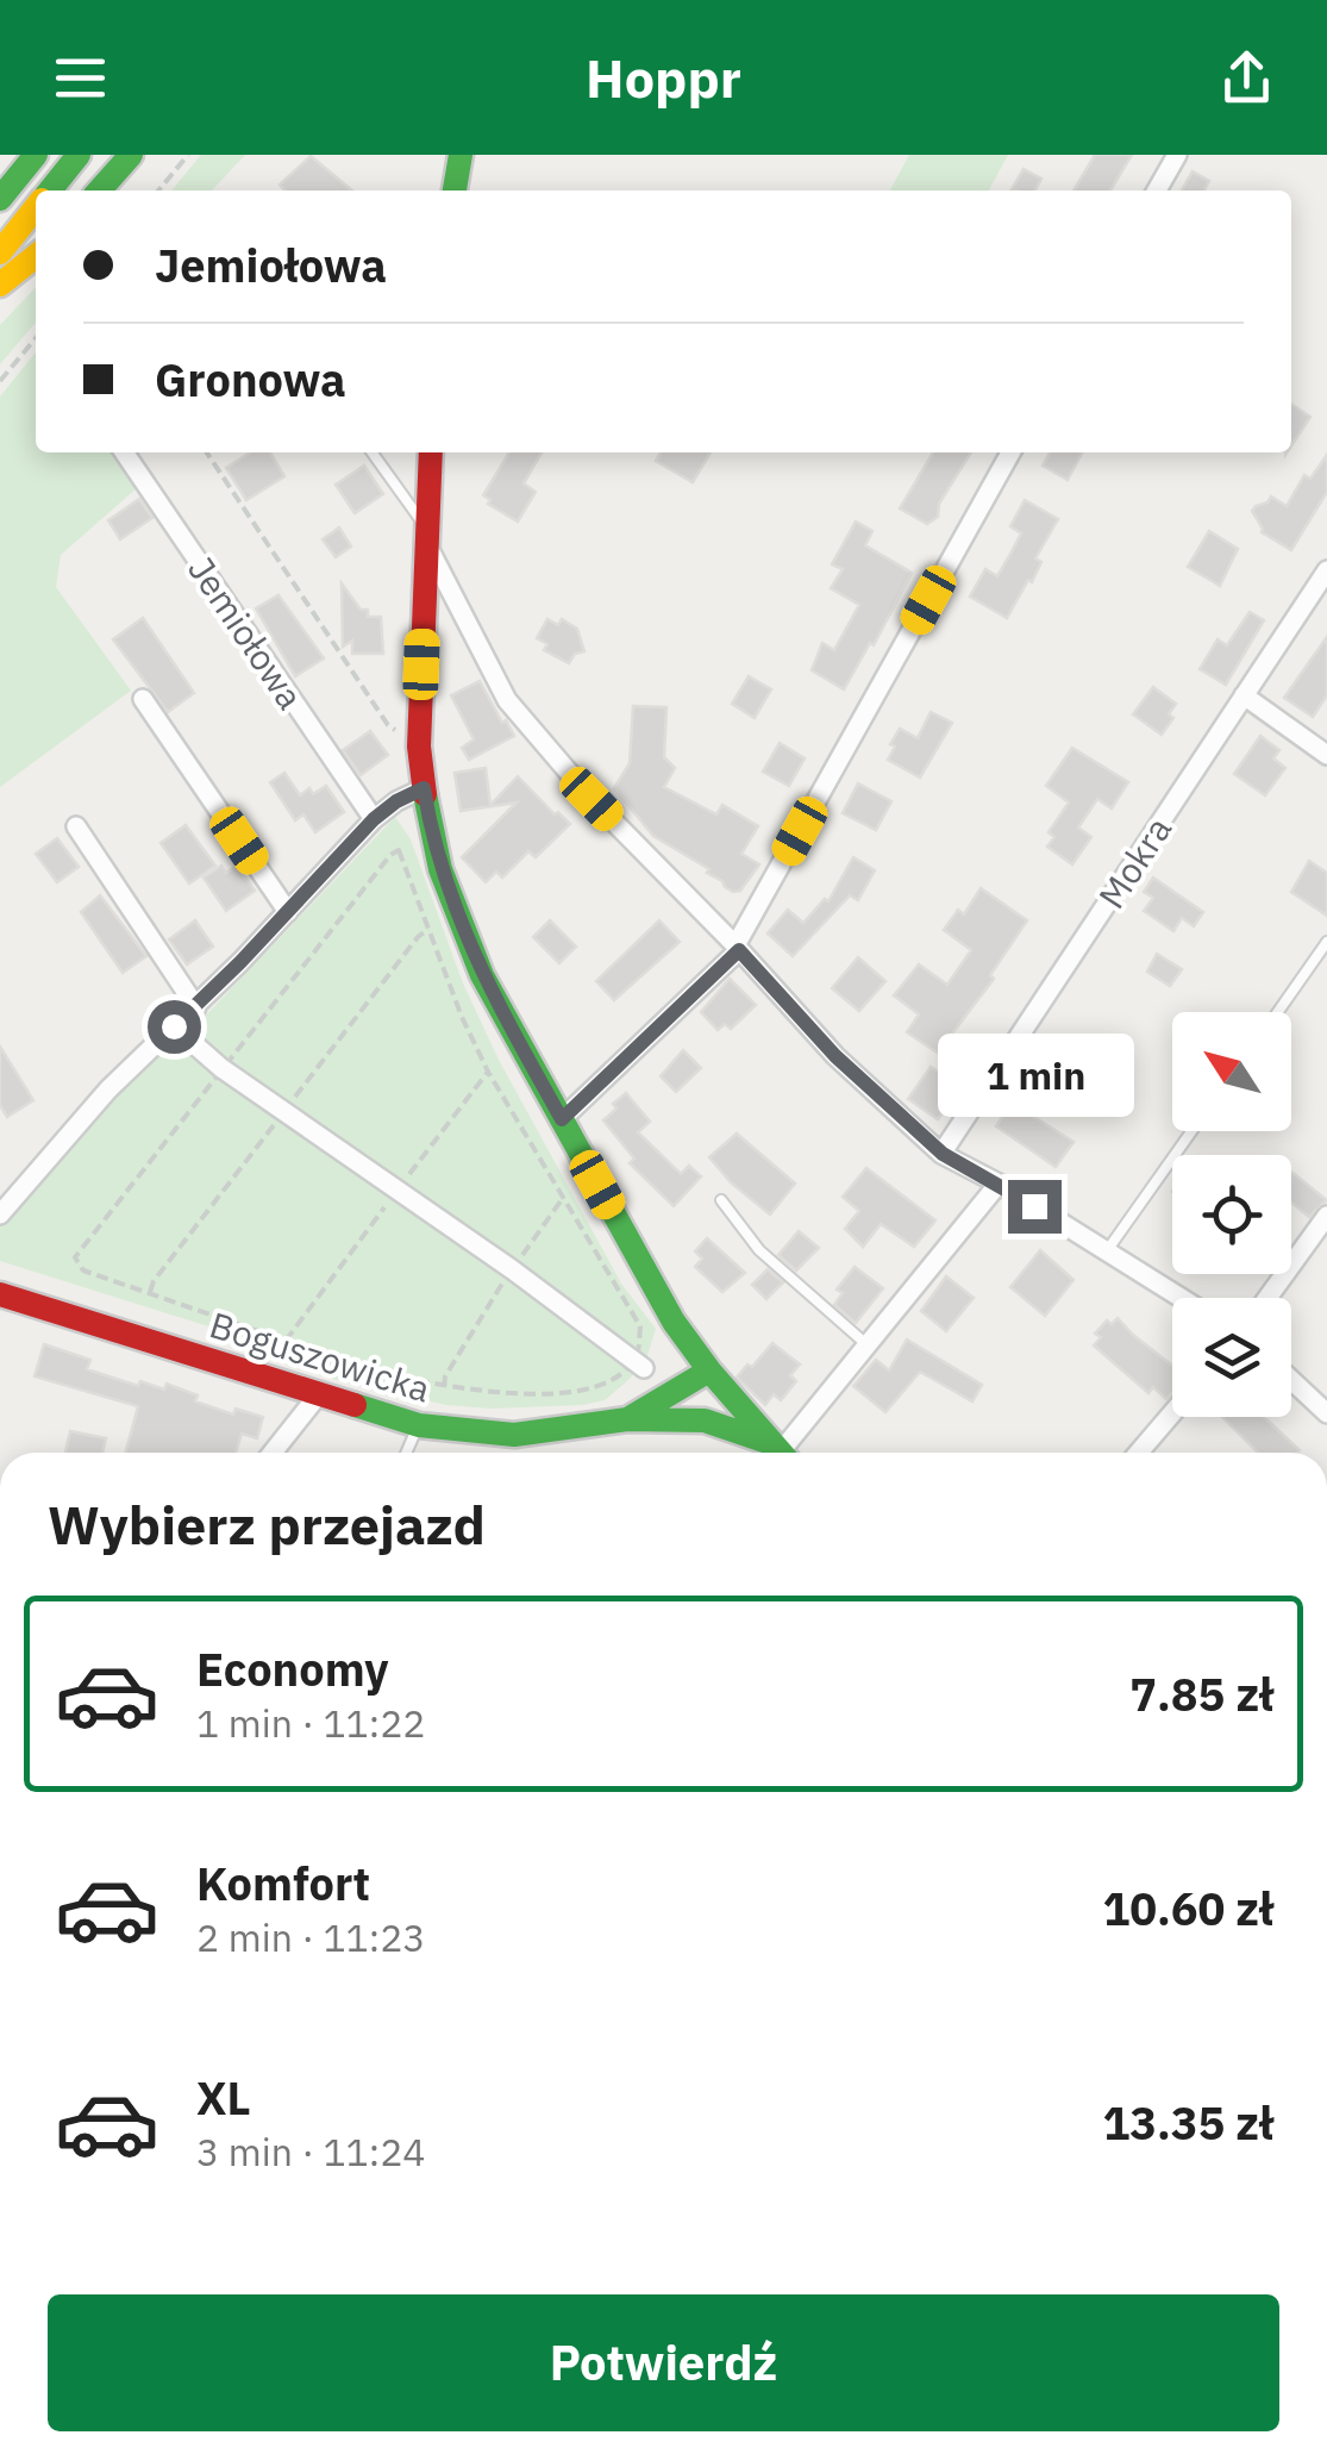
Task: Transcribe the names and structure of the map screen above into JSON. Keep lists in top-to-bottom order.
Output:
{
  "streets": {
    "street": ["Jemiołowa", "Mokra", "Boguszowicka"]
  },
  "north": "top left",
  "page": {
    "header": "Hoppr",
    "banner": ["Jemiołowa", "Gronowa"],
    "bubble": "1 min",
    "heading": "Wybierz przejazd",
    "list": [
      {
        "name": "Economy",
        "note": "1 min · 11:22",
        "value": "7.85 zł"
      },
      {
        "name": "Komfort",
        "note": "2 min · 11:23",
        "value": "10.60 zł"
      },
      {
        "name": "XL",
        "note": "3 min · 11:24",
        "value": "13.35 zł"
      }
    ],
    "buttons": "Potwierdź"
  }
}
